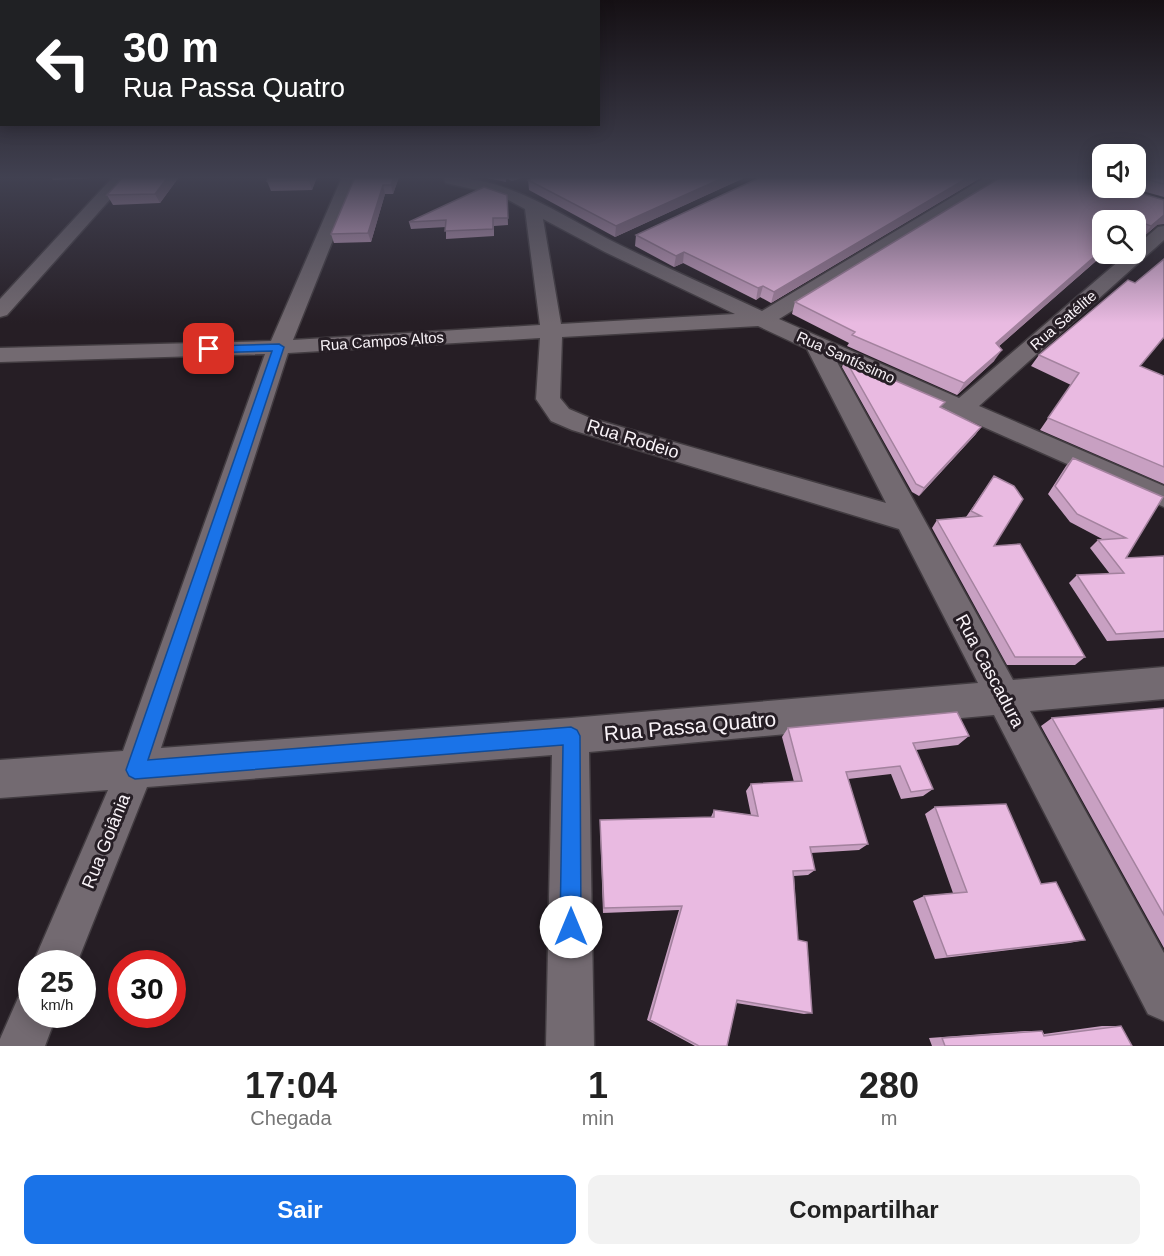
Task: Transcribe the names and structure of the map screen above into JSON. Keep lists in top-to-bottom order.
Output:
{
  "streets": {
    "street": [
      "Rua Satélite",
      "Rua Campos Altos",
      "Rua Santíssimo",
      "Rua Rodeio",
      "Rua Cascadura",
      "Rua Passa Quatro",
      "Rua Goiânia"
    ]
  },
  "crossings": [
    ["Rua Satélite", "Rua Santíssimo"],
    ["Rua Campos Altos", "Rua Santíssimo"],
    ["Rua Campos Altos", "Rua Rodeio"],
    ["Rua Campos Altos", "Rua Goiânia"],
    ["Rua Santíssimo", "Rua Cascadura"],
    ["Rua Rodeio", "Rua Cascadura"],
    ["Rua Cascadura", "Rua Passa Quatro"],
    ["Rua Passa Quatro", "Rua Goiânia"]
  ],
  "page": {
    "turn": ["30 m", "Rua Passa Quatro"],
    "speed": "25 km/h",
    "limit": "30",
    "eta": [
      "17:04",
      "Chegada",
      "1",
      "min",
      "280",
      "m"
    ],
    "buttons": ["Sair", "Compartilhar"]
  }
}
